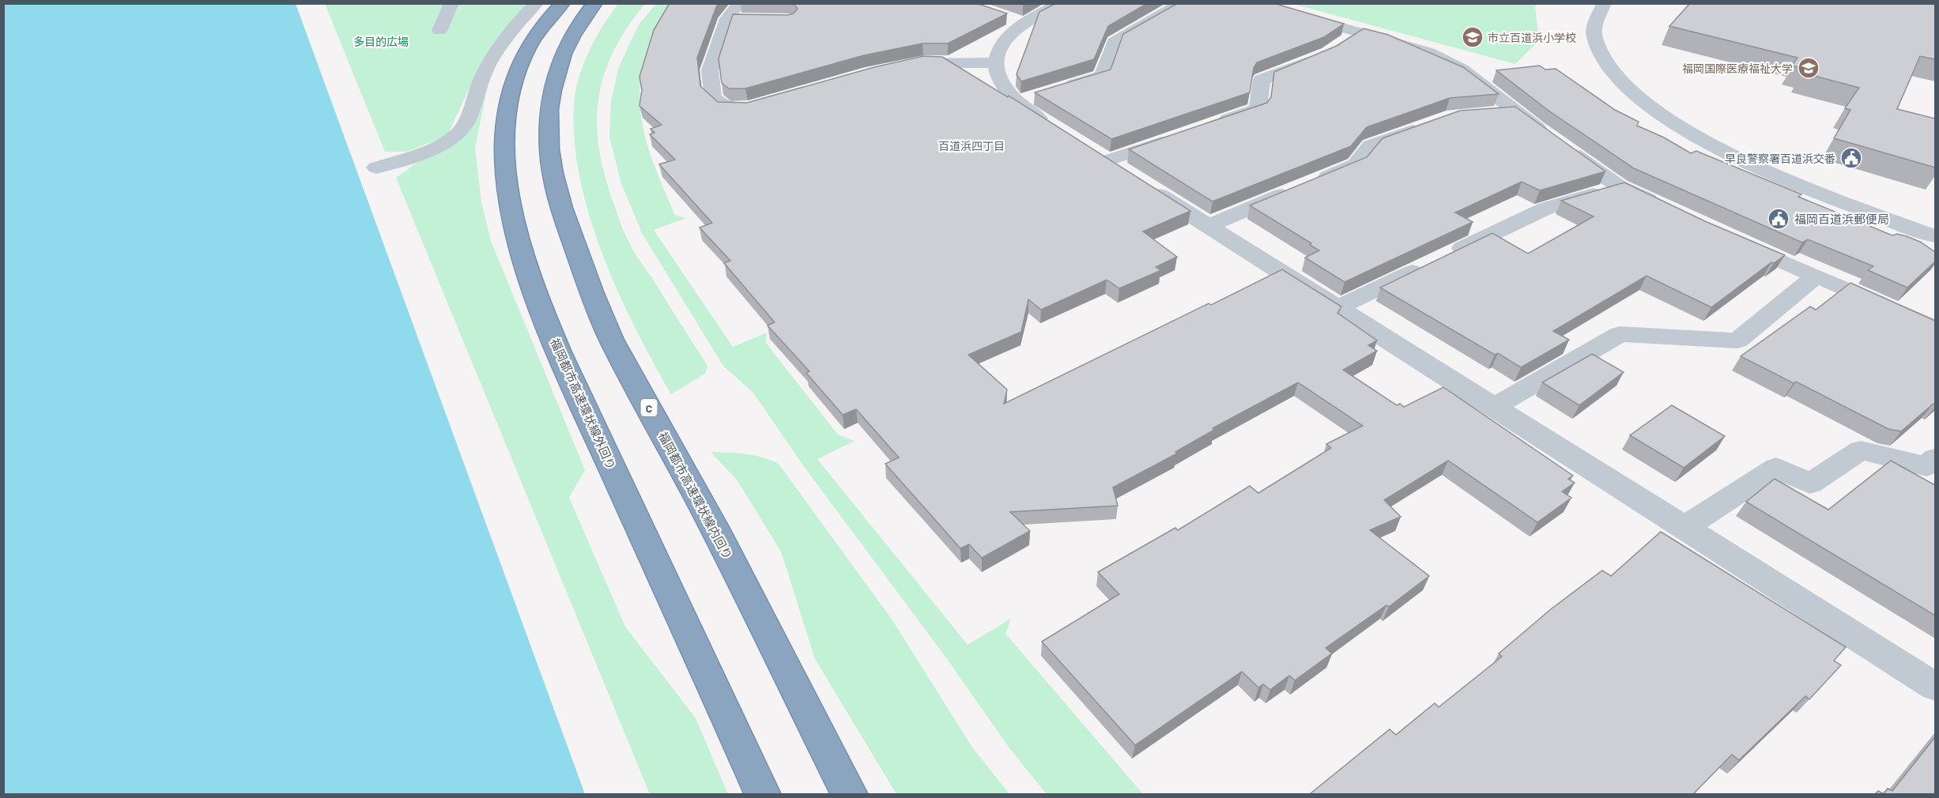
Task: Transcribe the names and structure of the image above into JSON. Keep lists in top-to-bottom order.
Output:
{
  "streets": {
    "highway": ["福岡都市高速環状線外回り", "C", "福岡都市高速環状線内回り"]
  },
  "districts": ["百道浜四丁目"],
  "parks": ["多目的広場"],
  "places": {
    "school or university": ["市立百道浜小学校", "福岡国際医療福祉大学"],
    "public building": ["早良警察署百道浜交番", "福岡百道浜郵便局"]
  }
}
